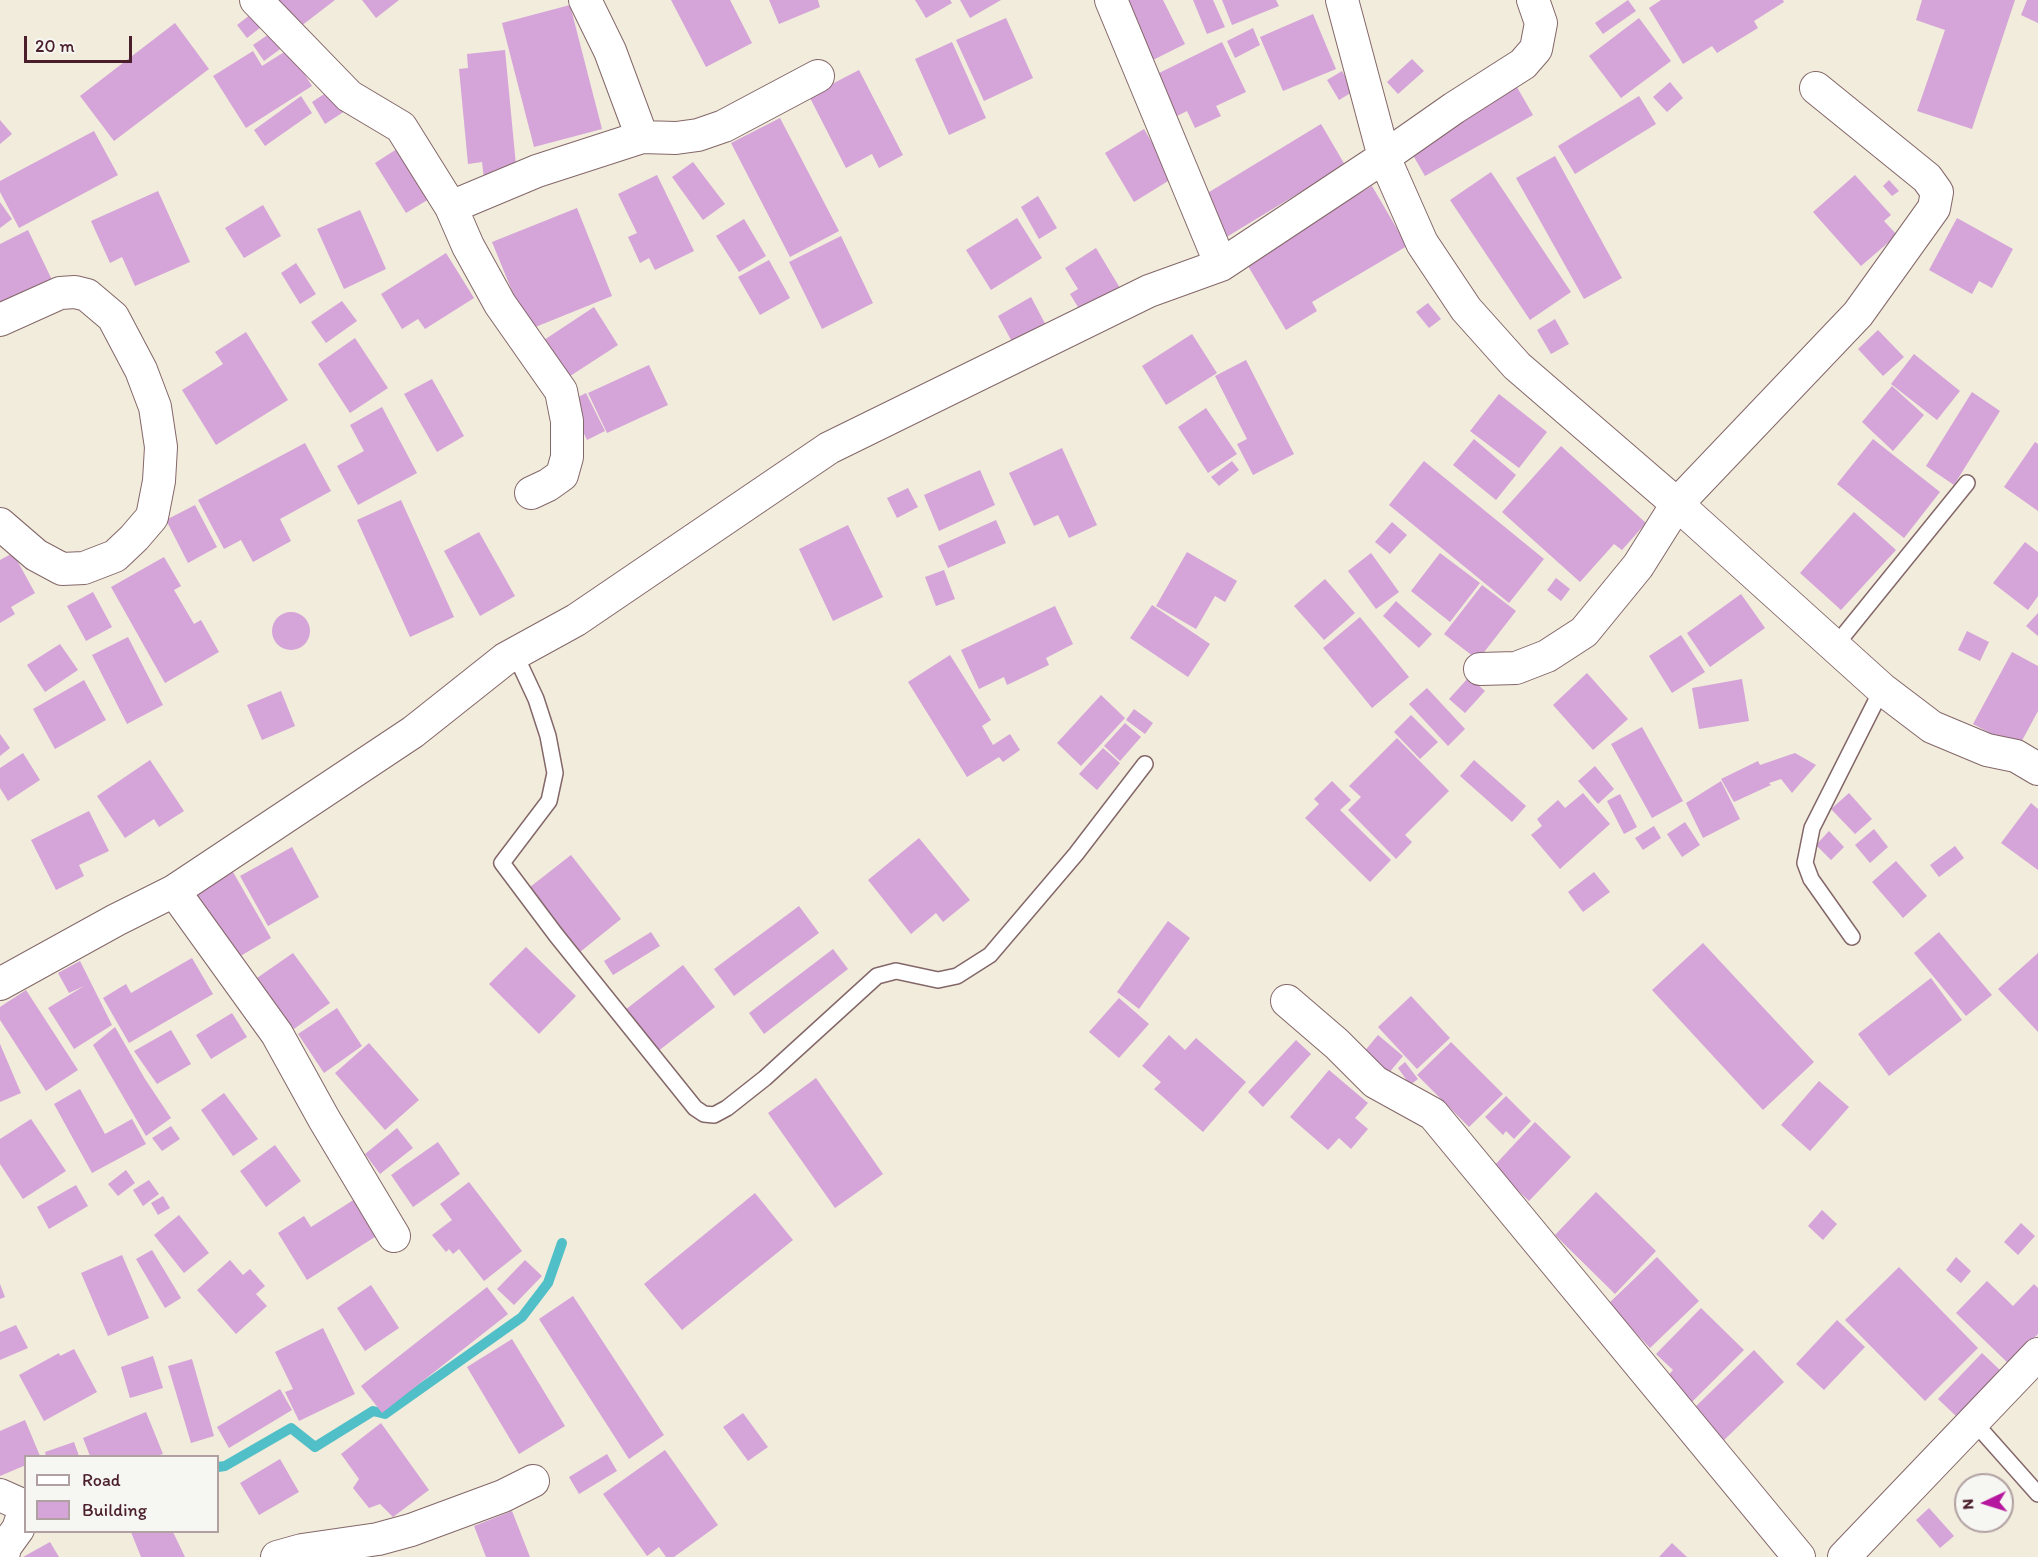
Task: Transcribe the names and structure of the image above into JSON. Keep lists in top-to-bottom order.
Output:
{
  "legend": ["Road", "Building"],
  "scale_bar": "20 m",
  "north": "left"
}
